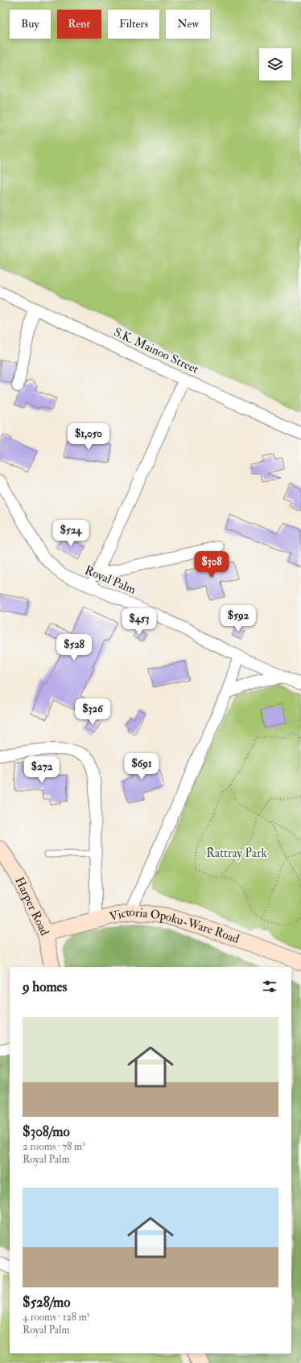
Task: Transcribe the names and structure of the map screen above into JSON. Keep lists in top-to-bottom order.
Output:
{
  "streets": {
    "main road": ["Harper Road", "Victoria Opoku-Ware Road"],
    "street": ["S.K. Mainoo Street", "Royal Palm"]
  },
  "crossings": [
    ["Harper Road", "Victoria Opoku-Ware Road"]
  ],
  "parks": ["Rattray Park"],
  "page": {
    "chip": [
      "Buy",
      "Rent",
      "Filters",
      "New"
    ],
    "price": [
      "$1,050",
      "$524",
      "$308",
      "$592",
      "$453",
      "$528",
      "$326",
      "$691",
      "$272"
    ],
    "heading": "9 homes",
    "list": [
      {
        "name": "$308/mo",
        "note": "2 rooms · 78 m² · Royal Palm"
      },
      {
        "name": "$528/mo",
        "note": "4 rooms · 128 m² · Royal Palm"
      }
    ]
  }
}
